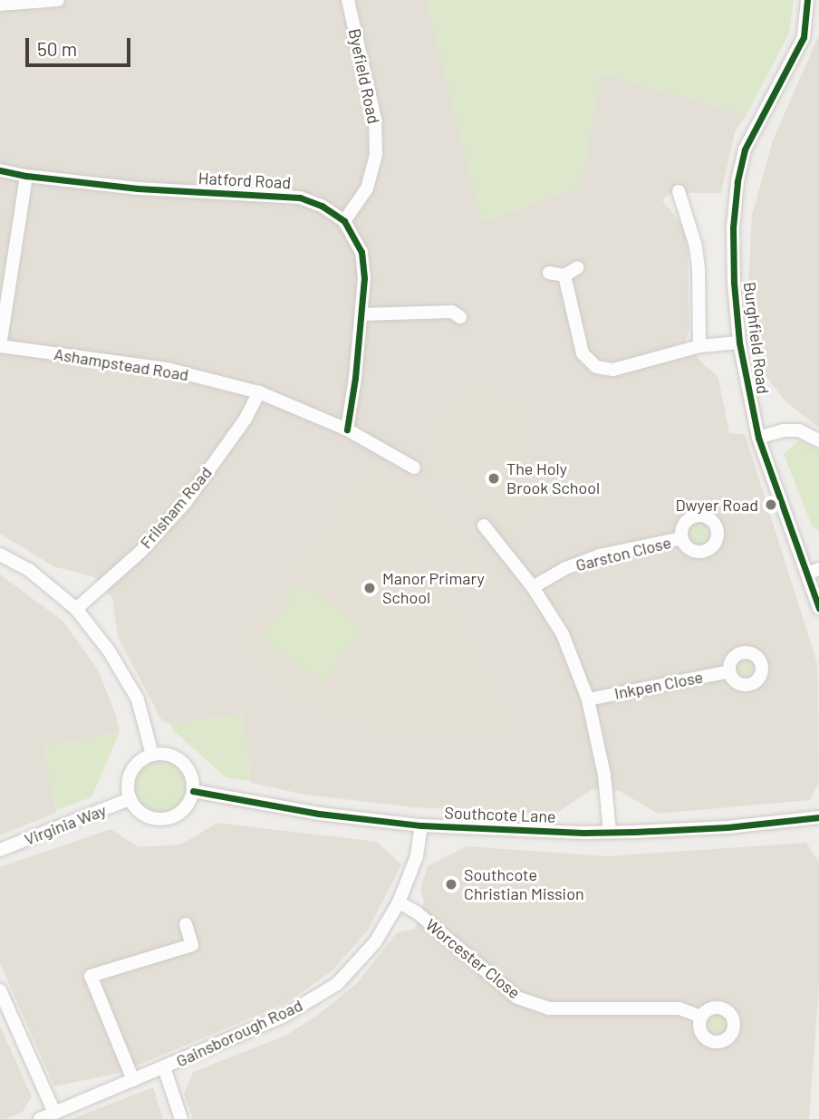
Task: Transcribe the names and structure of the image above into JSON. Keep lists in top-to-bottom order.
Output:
{
  "streets": {
    "street": [
      "Byefield Road",
      "Hatford Road",
      "Burghfield Road",
      "Ashampstead Road",
      "Frilsham Road",
      "Garston Close",
      "Inkpen Close",
      "Southcote Lane",
      "Virginia Way",
      "Worcester Close",
      "Gainsborough Road"
    ]
  },
  "crossings": [
    ["Byefield Road", "Hatford Road"],
    ["Hatford Road", "Ashampstead Road"],
    ["Ashampstead Road", "Frilsham Road"],
    ["Southcote Lane", "Virginia Way"],
    ["Southcote Lane", "Gainsborough Road"],
    ["Worcester Close", "Gainsborough Road"]
  ],
  "places": [
    "The Holy Brook School",
    "Dwyer Road",
    "Manor Primary School",
    "Southcote Christian Mission"
  ],
  "scale_bar": "50 m"
}
